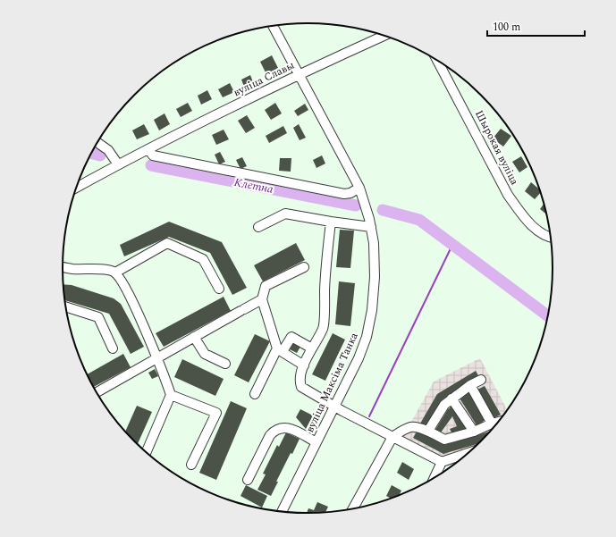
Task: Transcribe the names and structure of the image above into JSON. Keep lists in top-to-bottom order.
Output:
{
  "streets": {
    "street": ["вуліца Славы", "Шырокая вуліца", "вуліца Максіма Танка"]
  },
  "crossings": [
    ["вуліца Славы", "вуліца Максіма Танка"]
  ],
  "water": ["Клетна"],
  "scale_bar": "100 m"
}
